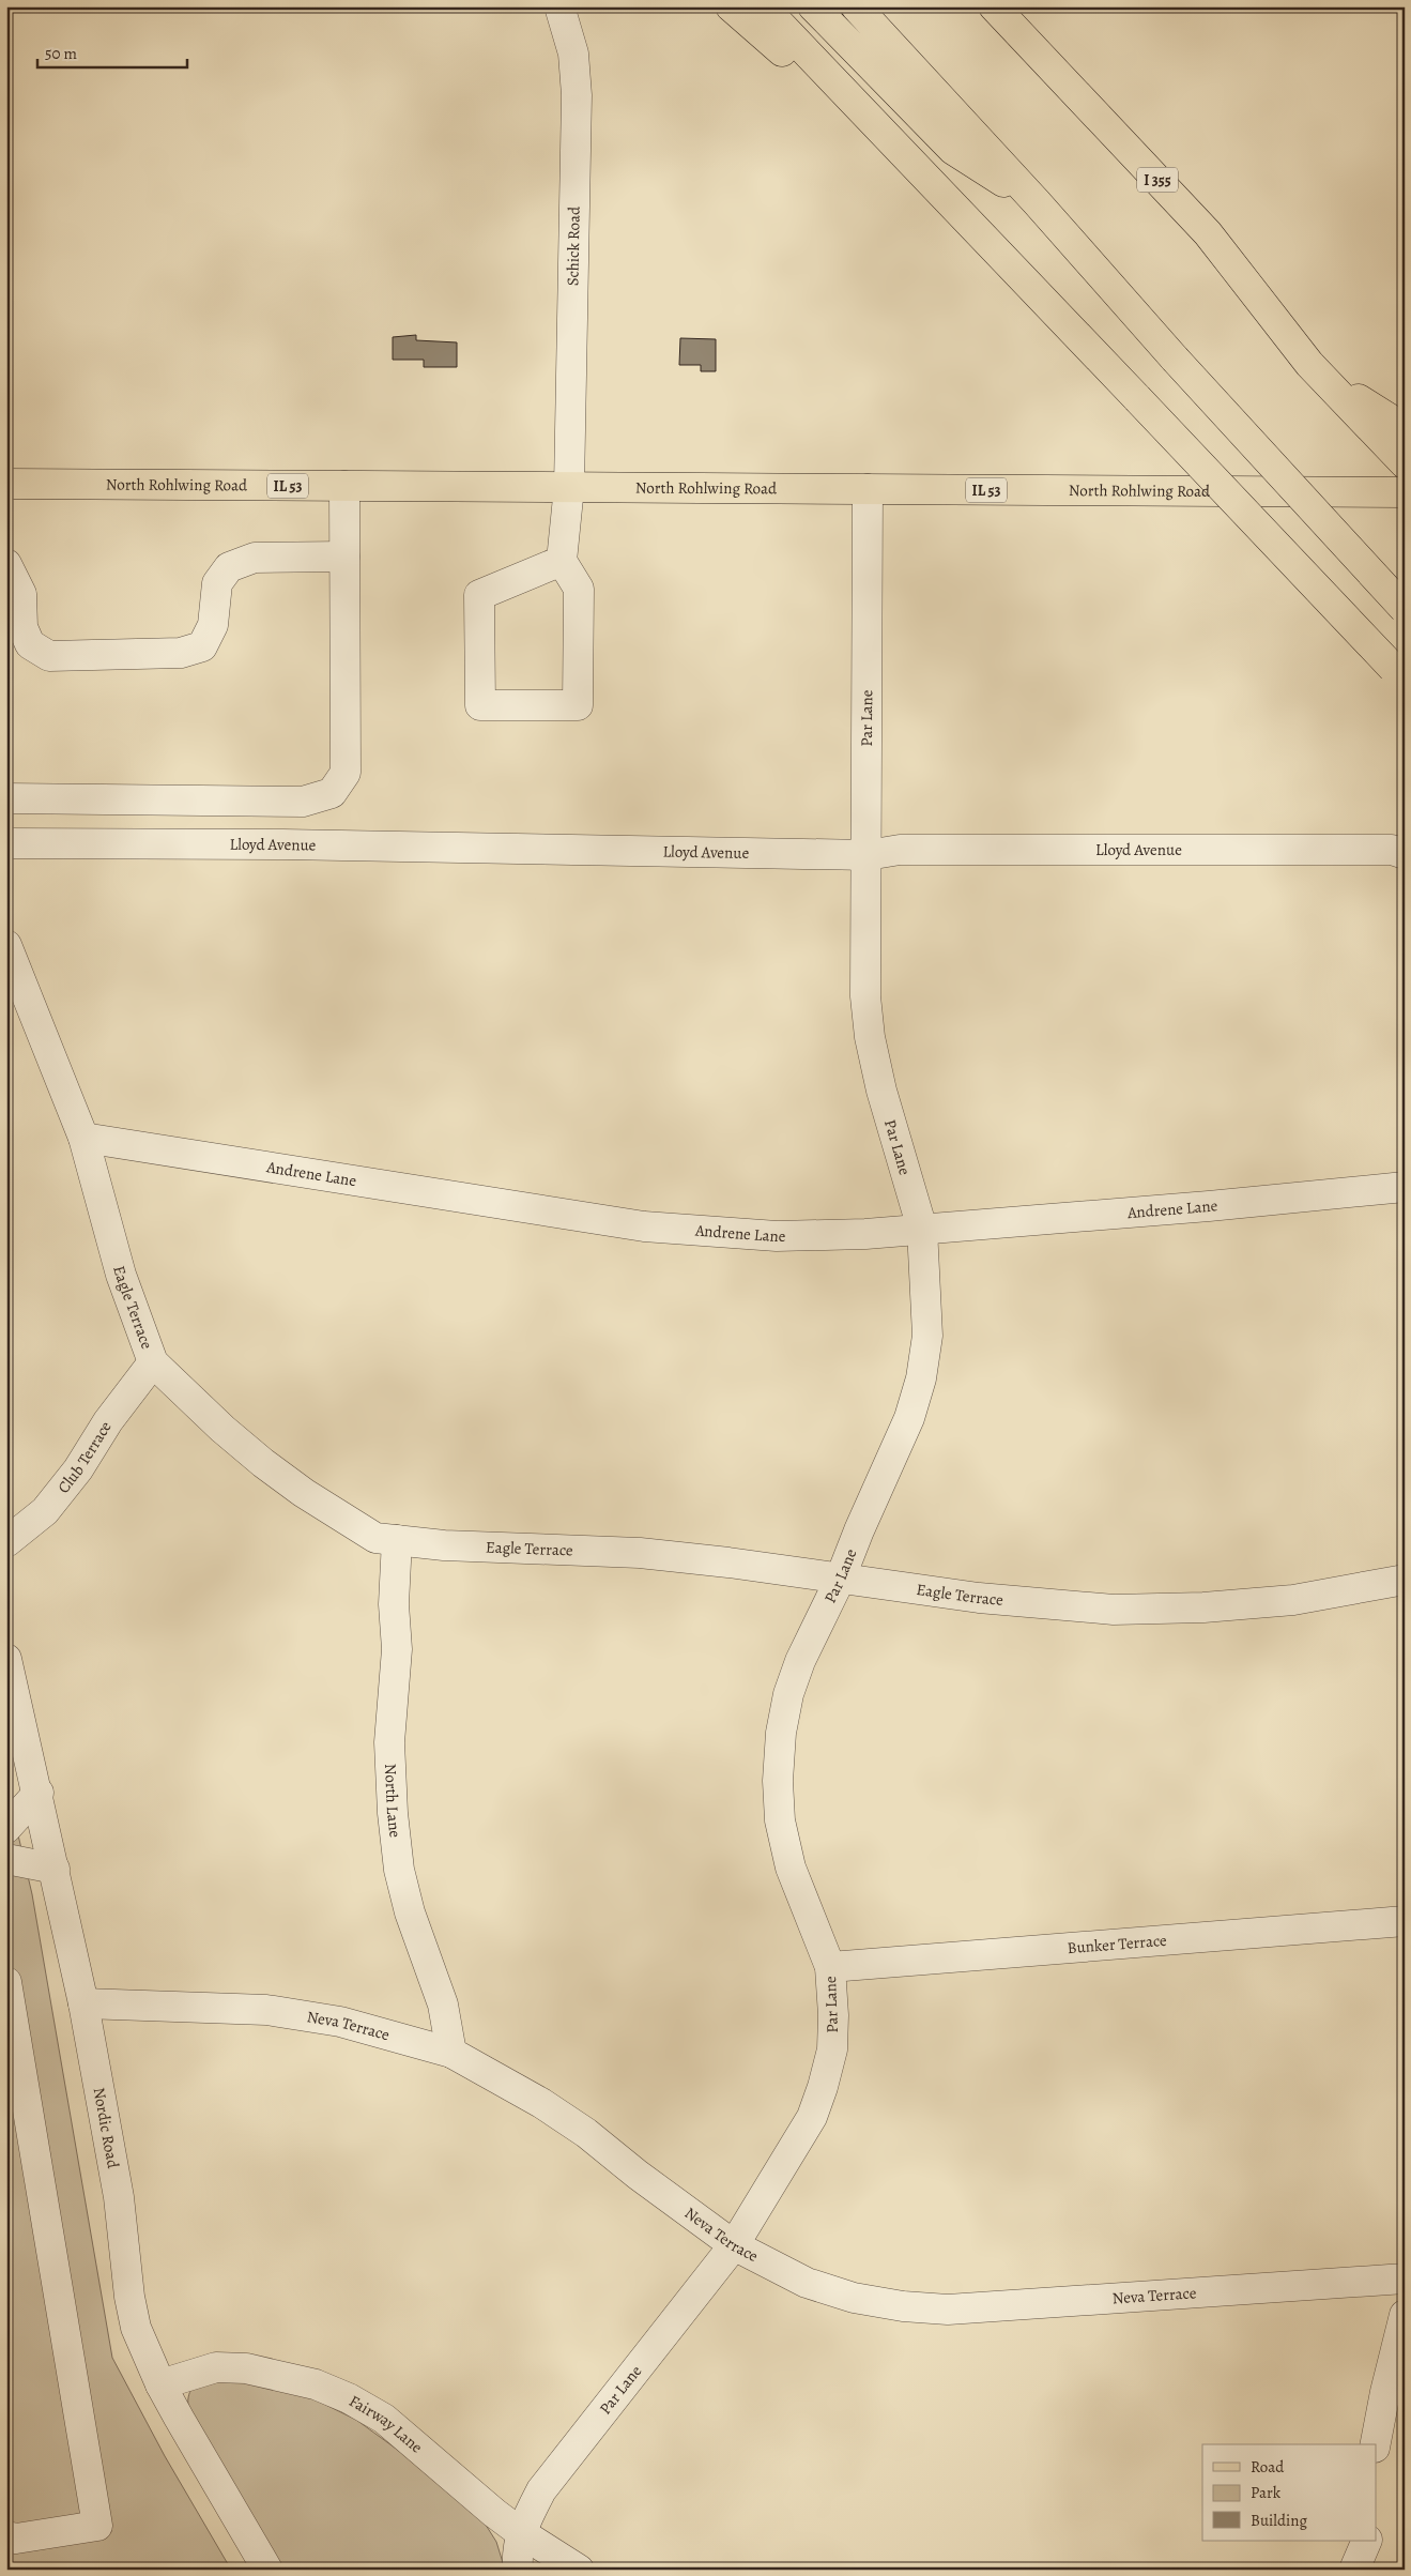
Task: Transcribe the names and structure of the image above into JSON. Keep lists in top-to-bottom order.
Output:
{
  "streets": {
    "main road": ["I 355", "North Rohlwing Road", "IL 53"],
    "street": [
      "Schick Road",
      "Par Lane",
      "Lloyd Avenue",
      "Andrene Lane",
      "Eagle Terrace",
      "Club Terrace",
      "North Lane",
      "Bunker Terrace",
      "Neva Terrace",
      "Nordic Road",
      "Fairway Lane"
    ]
  },
  "crossings": [
    ["Schick Road", "North Rohlwing Road"],
    ["North Rohlwing Road", "Par Lane"],
    ["Par Lane", "Lloyd Avenue"],
    ["Par Lane", "Andrene Lane"],
    ["Par Lane", "Eagle Terrace"],
    ["Par Lane", "Bunker Terrace"],
    ["Par Lane", "Neva Terrace"],
    ["Par Lane", "Fairway Lane"],
    ["Andrene Lane", "Eagle Terrace"],
    ["Eagle Terrace", "Club Terrace"],
    ["Eagle Terrace", "North Lane"],
    ["North Lane", "Neva Terrace"],
    ["Neva Terrace", "Nordic Road"],
    ["Nordic Road", "Fairway Lane"]
  ],
  "legend": ["Road", "Park", "Building"],
  "scale_bar": "50 m"
}
